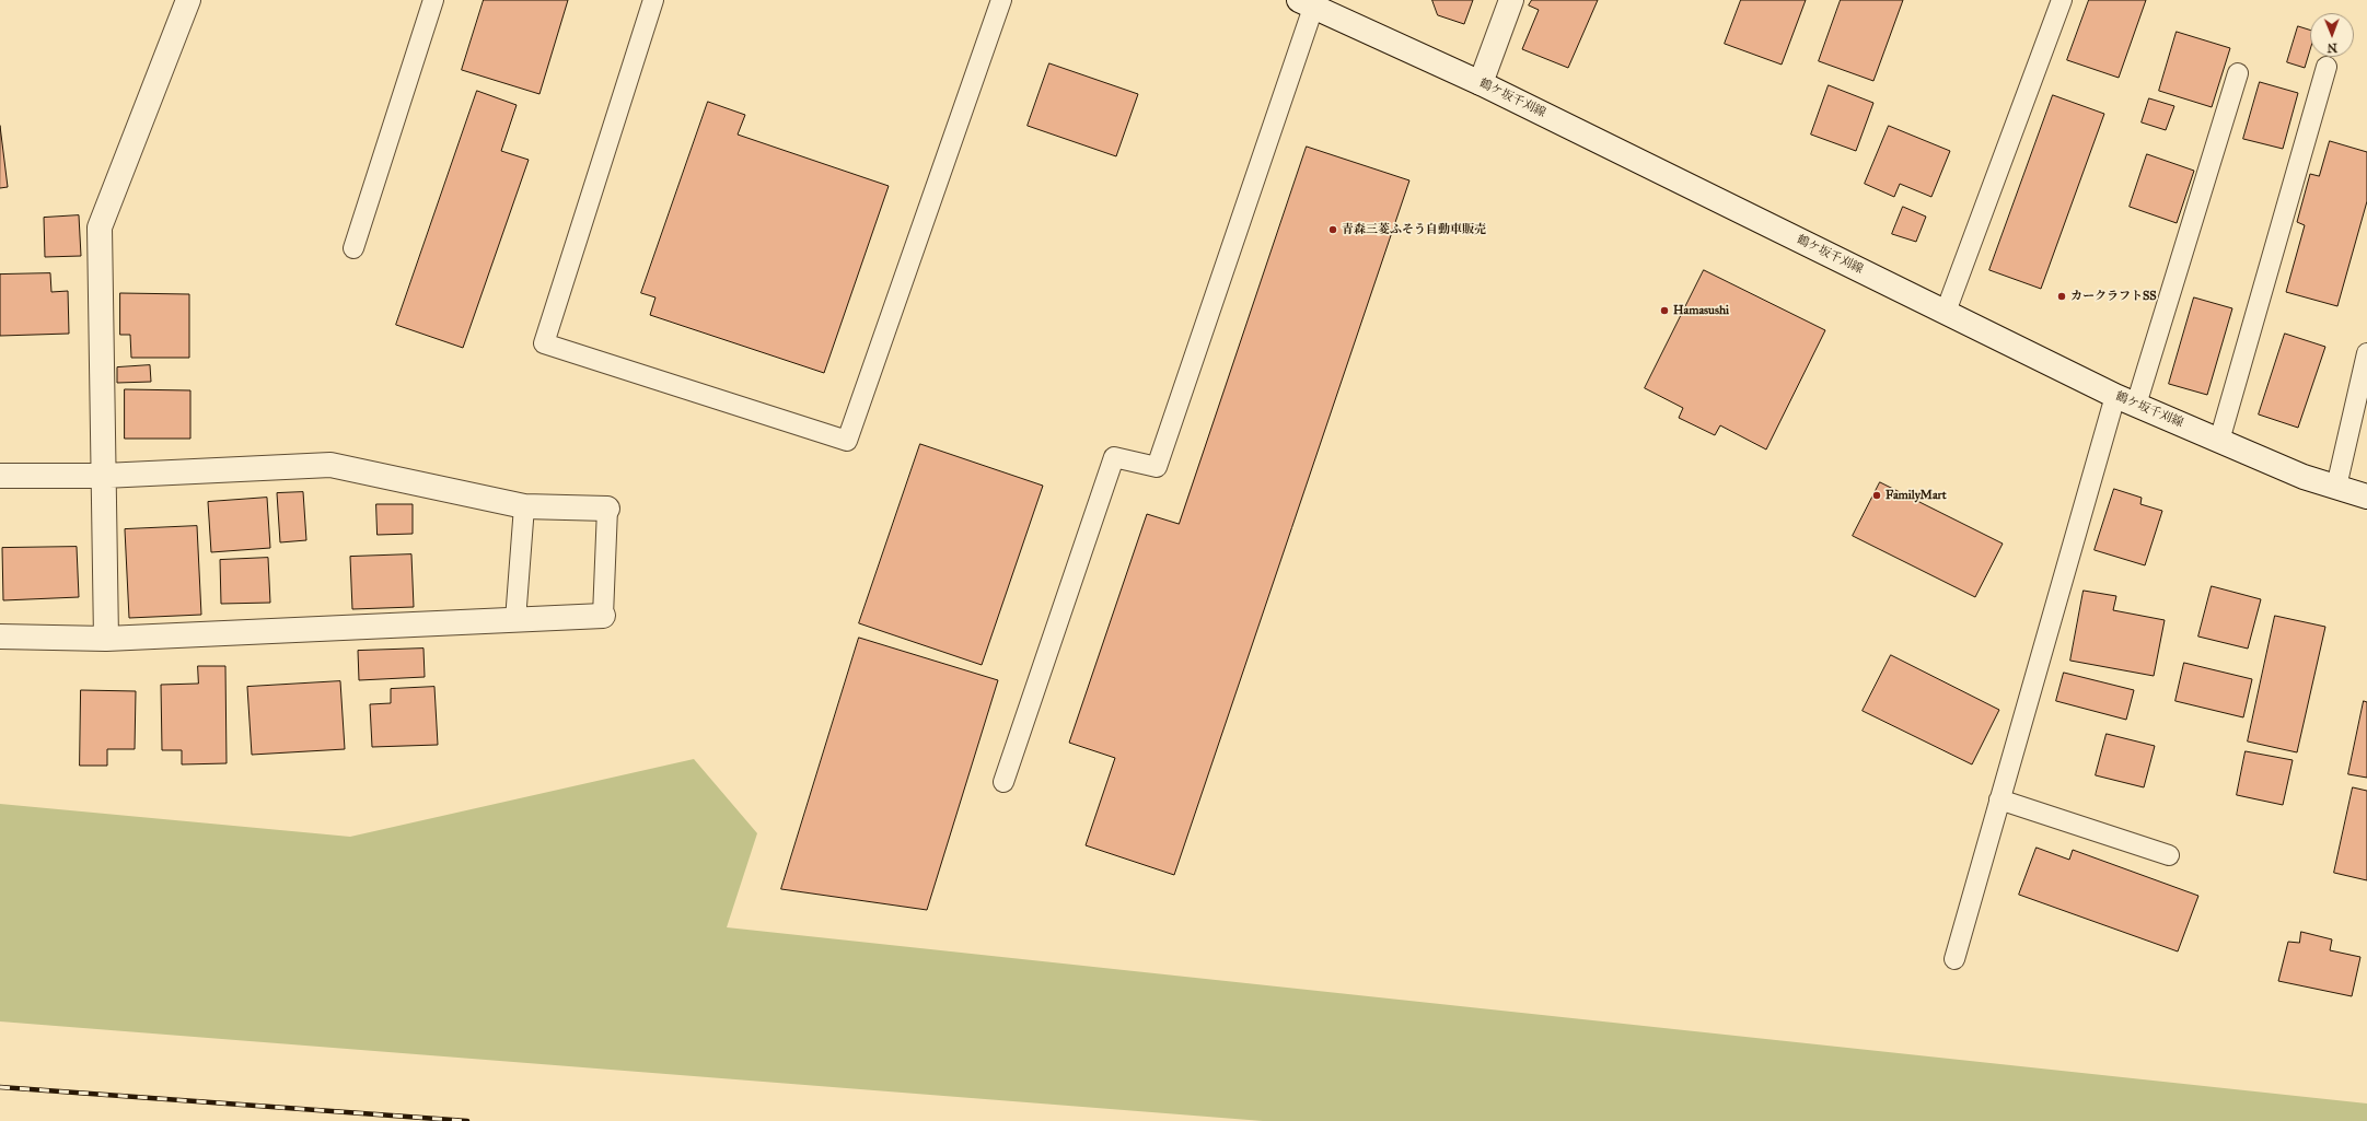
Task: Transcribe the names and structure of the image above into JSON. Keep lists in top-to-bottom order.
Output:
{
  "streets": {
    "street": ["鶴ケ坂千刈線"]
  },
  "places": [
    "青森三菱ふそう自動車販売",
    "カークラフトSS",
    "Hamasushi",
    "FamilyMart"
  ],
  "north": "bottom"
}
